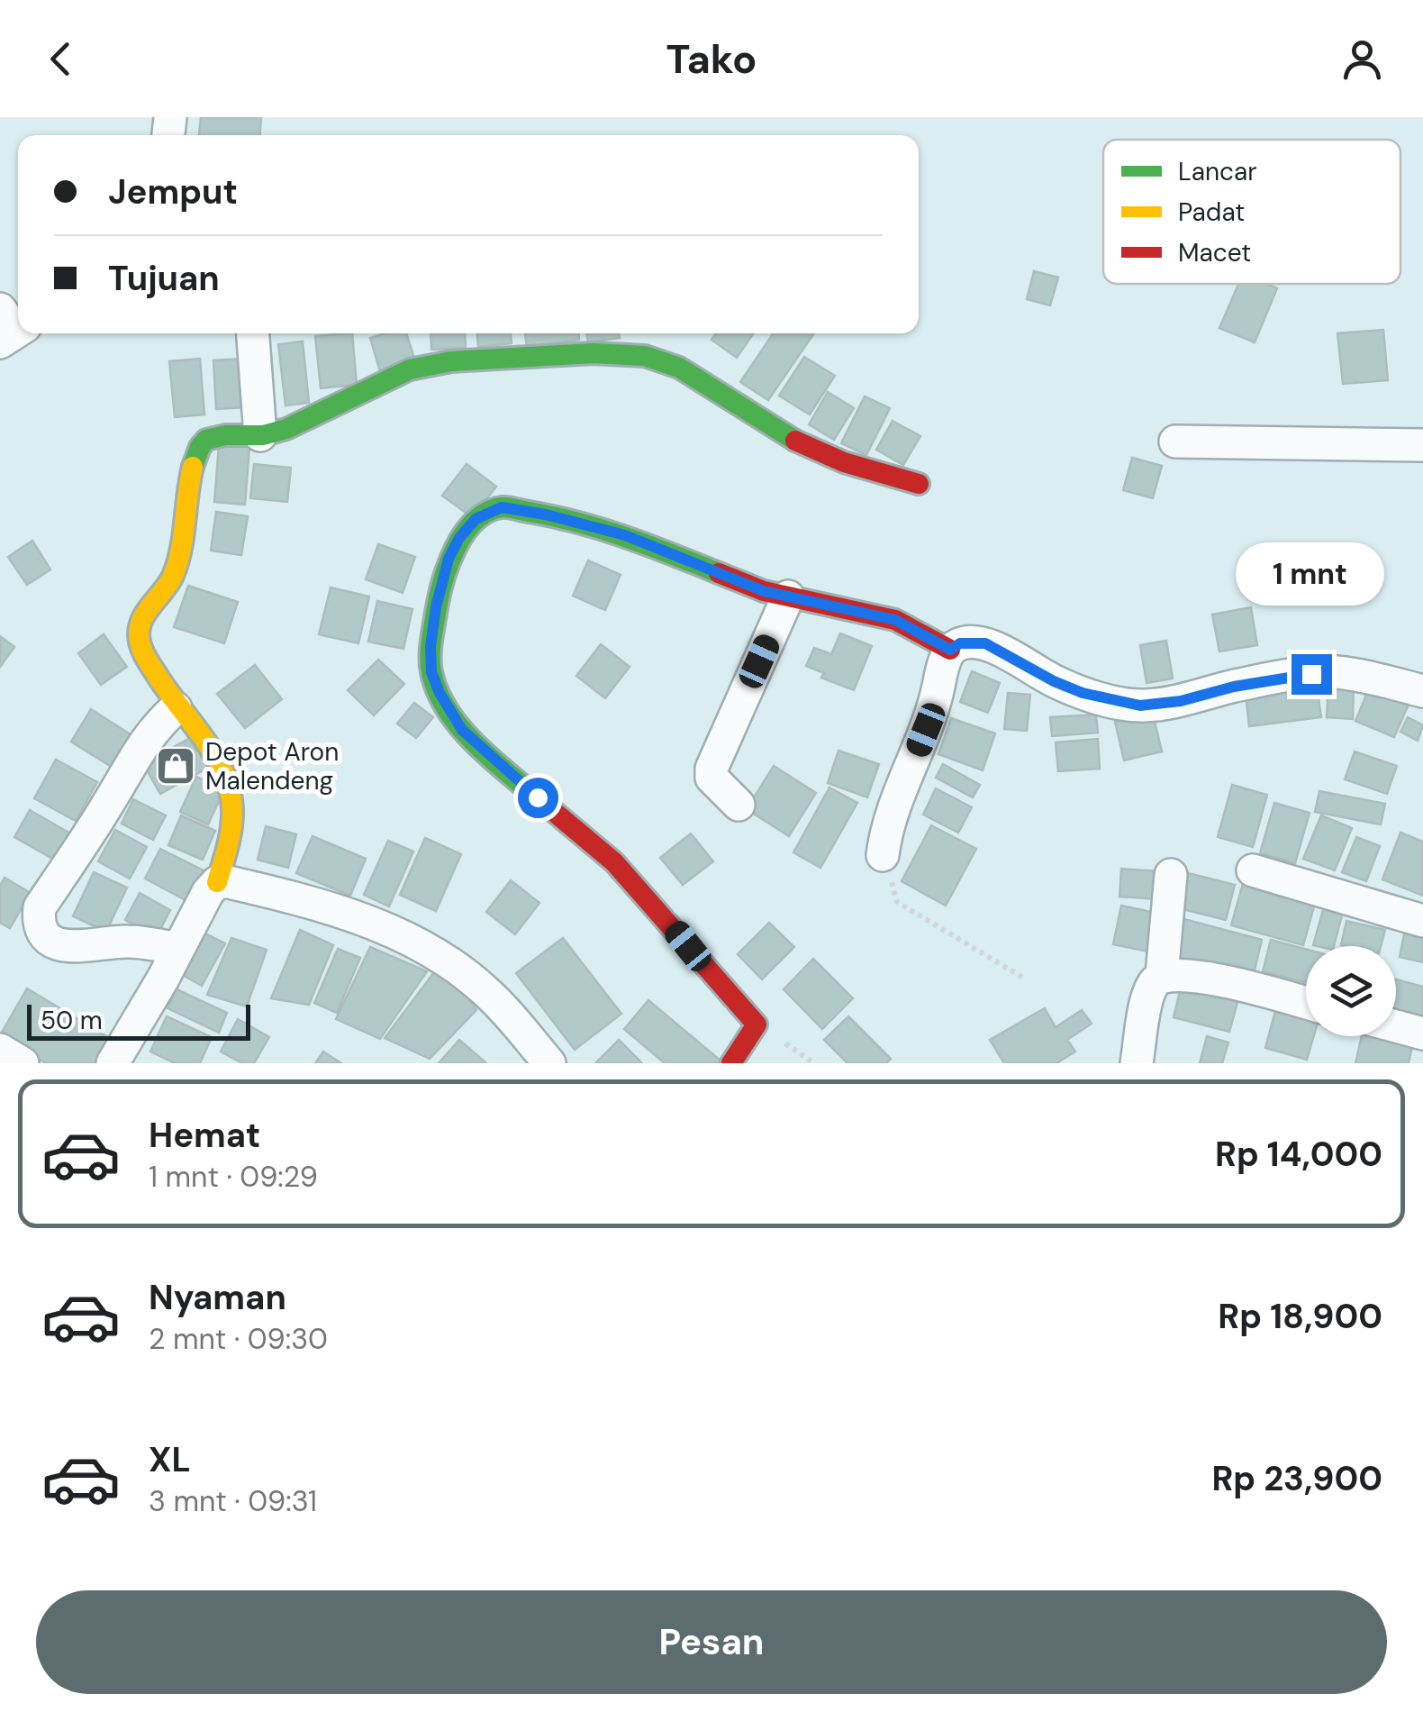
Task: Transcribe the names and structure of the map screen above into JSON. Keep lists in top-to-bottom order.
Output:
{
  "places": {
    "shop": ["Depot Aron Malendeng"]
  },
  "legend": ["Lancar", "Padat", "Macet"],
  "scale_bar": "50 m",
  "page": {
    "header": "Tako",
    "banner": ["Jemput", "Tujuan"],
    "bubble": "1 mnt",
    "scale": "50 m",
    "list": [
      {
        "name": "Hemat",
        "note": "1 mnt · 09:29",
        "value": "Rp 14,000"
      },
      {
        "name": "Nyaman",
        "note": "2 mnt · 09:30",
        "value": "Rp 18,900"
      },
      {
        "name": "XL",
        "note": "3 mnt · 09:31",
        "value": "Rp 23,900"
      }
    ],
    "buttons": "Pesan"
  }
}
